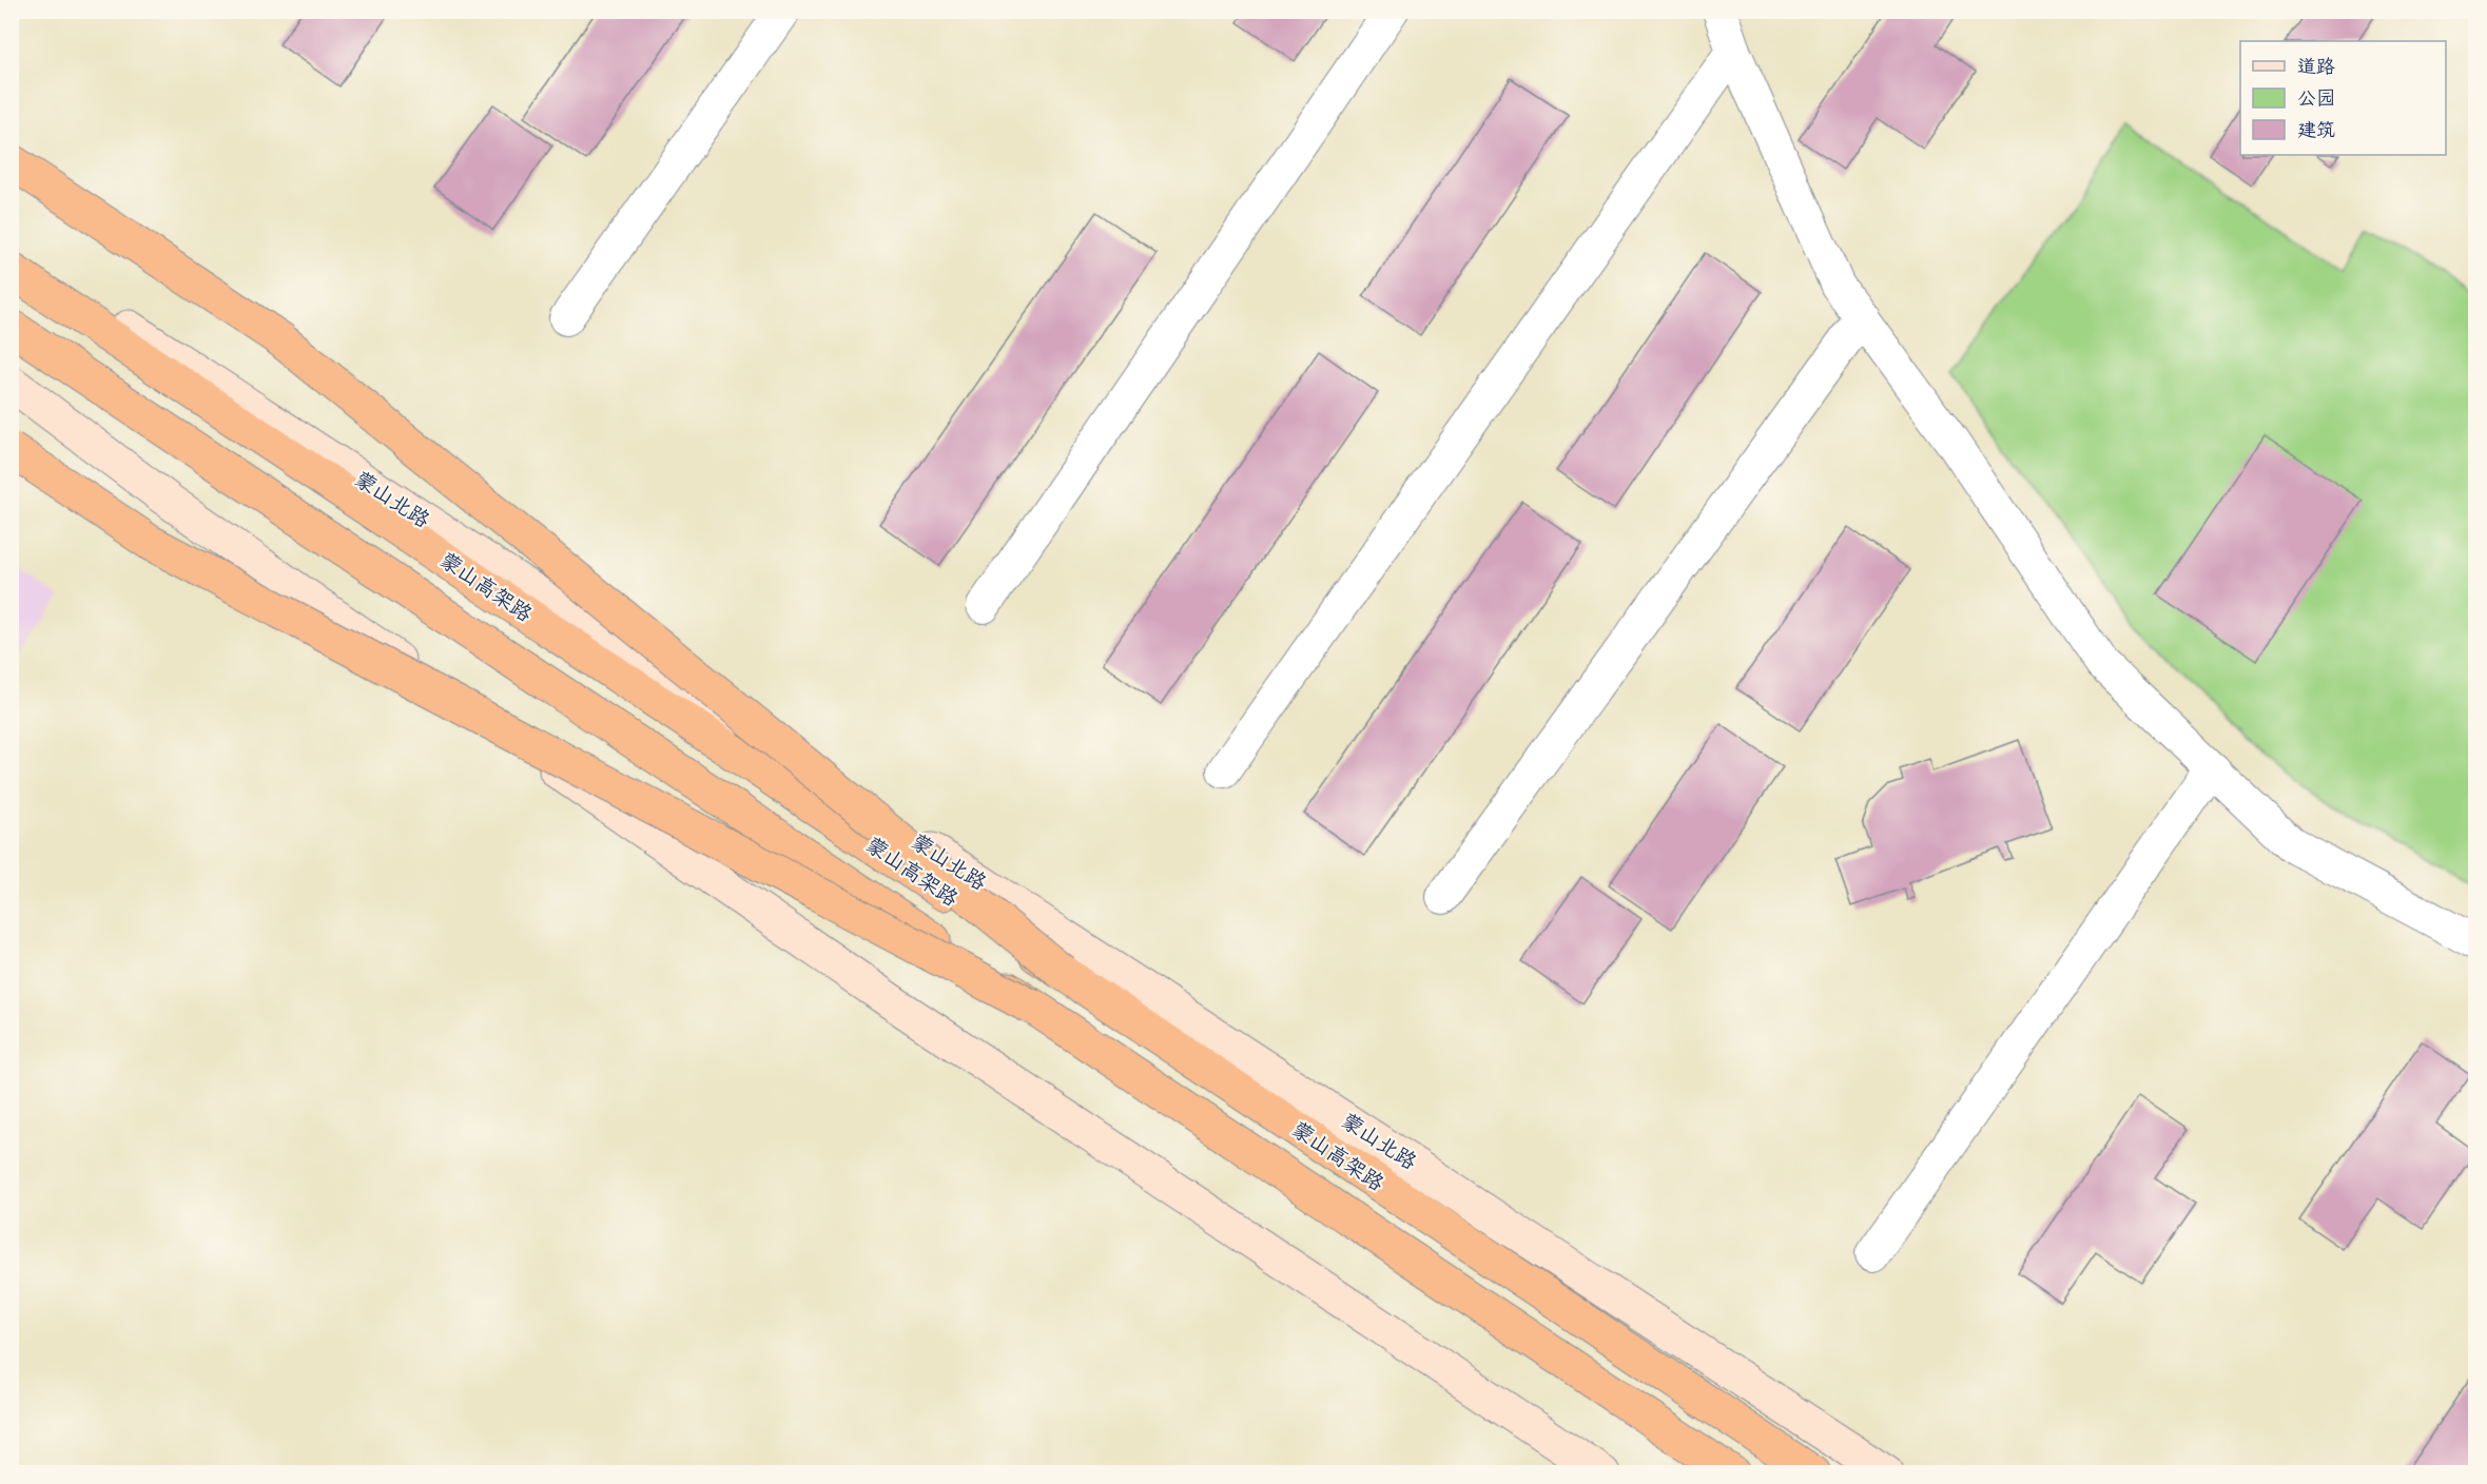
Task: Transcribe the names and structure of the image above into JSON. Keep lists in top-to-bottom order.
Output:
{
  "streets": {
    "highway": ["蒙山高架路"],
    "main road": ["蒙山北路"]
  },
  "legend": ["道路", "公园", "建筑"]
}
